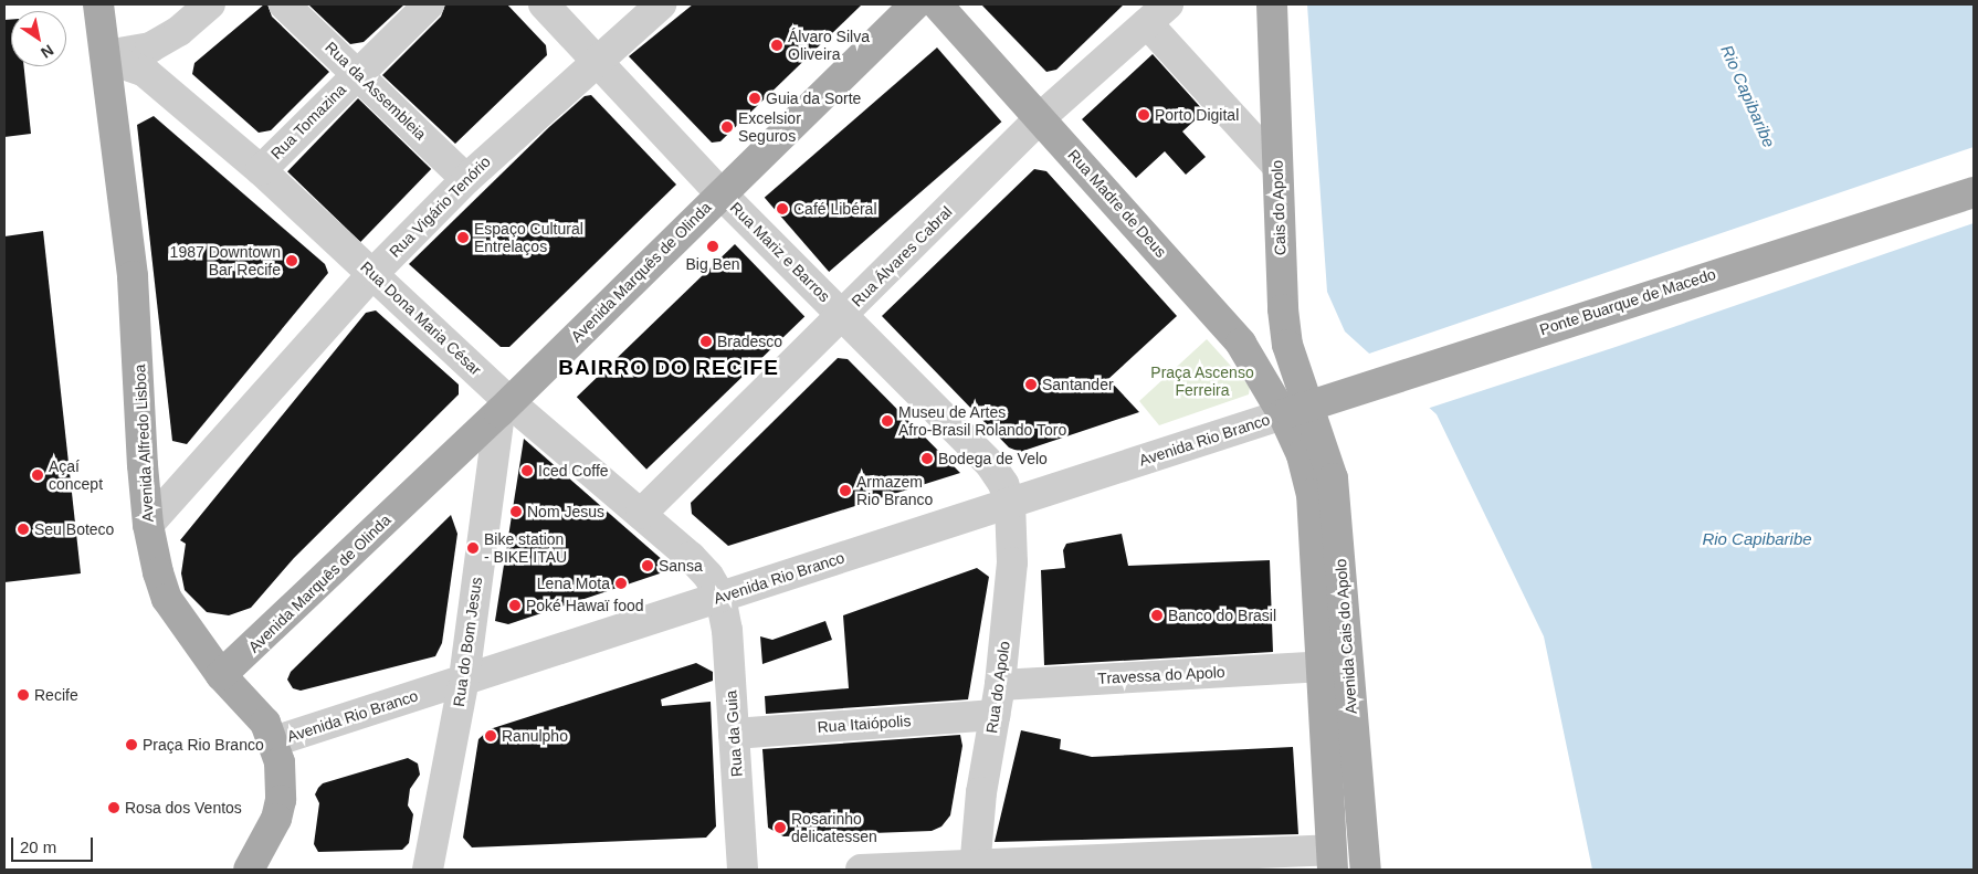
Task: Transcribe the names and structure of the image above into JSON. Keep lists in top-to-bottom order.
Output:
{
  "streets": {
    "main road": [
      "Rua Madre de Deus",
      "Cais do Apolo",
      "Avenida Marquês de Olinda",
      "Ponte Buarque de Macedo",
      "Avenida Alfredo Lisboa",
      "Avenida Cais do Apolo"
    ],
    "street": [
      "Rua da Assembleia",
      "Rua Tomazina",
      "Rua Vigário Tenório",
      "Rua Mariz e Barros",
      "Rua Álvares Cabral",
      "Rua Dona Maria César",
      "Avenida Rio Branco",
      "Rua do Bom Jesus",
      "Travessa do Apolo",
      "Rua do Apolo",
      "Rua Itaiópolis",
      "Rua da Guia"
    ]
  },
  "crossings": [
    ["Rua da Assembleia", "Rua Tomazina"],
    ["Rua da Assembleia", "Rua Vigário Tenório"],
    ["Rua Tomazina", "Rua Dona Maria César"],
    ["Rua Madre de Deus", "Cais do Apolo"],
    ["Rua Madre de Deus", "Rua Álvares Cabral"],
    ["Rua Madre de Deus", "Ponte Buarque de Macedo"],
    ["Rua Madre de Deus", "Avenida Rio Branco"],
    ["Rua Madre de Deus", "Avenida Cais do Apolo"],
    ["Rua Vigário Tenório", "Rua Mariz e Barros"],
    ["Rua Vigário Tenório", "Rua Dona Maria César"],
    ["Rua Vigário Tenório", "Avenida Alfredo Lisboa"],
    ["Cais do Apolo", "Ponte Buarque de Macedo"],
    ["Cais do Apolo", "Avenida Rio Branco"],
    ["Cais do Apolo", "Avenida Cais do Apolo"],
    ["Rua Mariz e Barros", "Rua Álvares Cabral"],
    ["Rua Mariz e Barros", "Avenida Marquês de Olinda"],
    ["Rua Mariz e Barros", "Avenida Rio Branco"],
    ["Rua Mariz e Barros", "Rua do Apolo"],
    ["Rua Álvares Cabral", "Rua Dona Maria César"],
    ["Avenida Marquês de Olinda", "Rua Dona Maria César"],
    ["Avenida Marquês de Olinda", "Avenida Alfredo Lisboa"],
    ["Avenida Marquês de Olinda", "Rua do Bom Jesus"],
    ["Ponte Buarque de Macedo", "Avenida Rio Branco"],
    ["Ponte Buarque de Macedo", "Avenida Cais do Apolo"],
    ["Rua Dona Maria César", "Avenida Rio Branco"],
    ["Rua Dona Maria César", "Avenida Alfredo Lisboa"],
    ["Rua Dona Maria César", "Rua do Bom Jesus"],
    ["Rua Dona Maria César", "Rua da Guia"],
    ["Avenida Rio Branco", "Avenida Alfredo Lisboa"],
    ["Avenida Rio Branco", "Avenida Cais do Apolo"],
    ["Avenida Rio Branco", "Rua do Bom Jesus"],
    ["Avenida Rio Branco", "Rua do Apolo"],
    ["Avenida Rio Branco", "Rua da Guia"],
    ["Avenida Cais do Apolo", "Travessa do Apolo"],
    ["Travessa do Apolo", "Rua do Apolo"],
    ["Rua do Apolo", "Rua Itaiópolis"],
    ["Rua Itaiópolis", "Rua da Guia"]
  ],
  "districts": ["BAIRRO DO RECIFE"],
  "water": ["Rio Capibaribe"],
  "parks": ["Praça Ascenso Ferreira"],
  "places": [
    "Álvaro Silva Oliveira",
    "Guia da Sorte",
    "Porto Digital",
    "Excelsior Seguros",
    "Café Libéral",
    "Espaço Cultural Entrelaços",
    "Big Ben",
    "1987 Downtown Bar Recife",
    "Bradesco",
    "Santander",
    "Museu de Artes Afro-Brasil Rolando Toro",
    "Bodega de Velo",
    "Iced Coffe",
    "Açaí concept",
    "Armazem Rio Branco",
    "Nom Jesus",
    "Seu Boteco",
    "Bike station - BIKE ITAU",
    "Sansa",
    "Lena Mota",
    "Poké Hawaï food",
    "Banco do Brasil",
    "Recife",
    "Ranulpho",
    "Praça Rio Branco",
    "Rosa dos Ventos",
    "Rosarinho delicatessen"
  ],
  "scale_bar": "20 m",
  "north": "bottom right"
}
